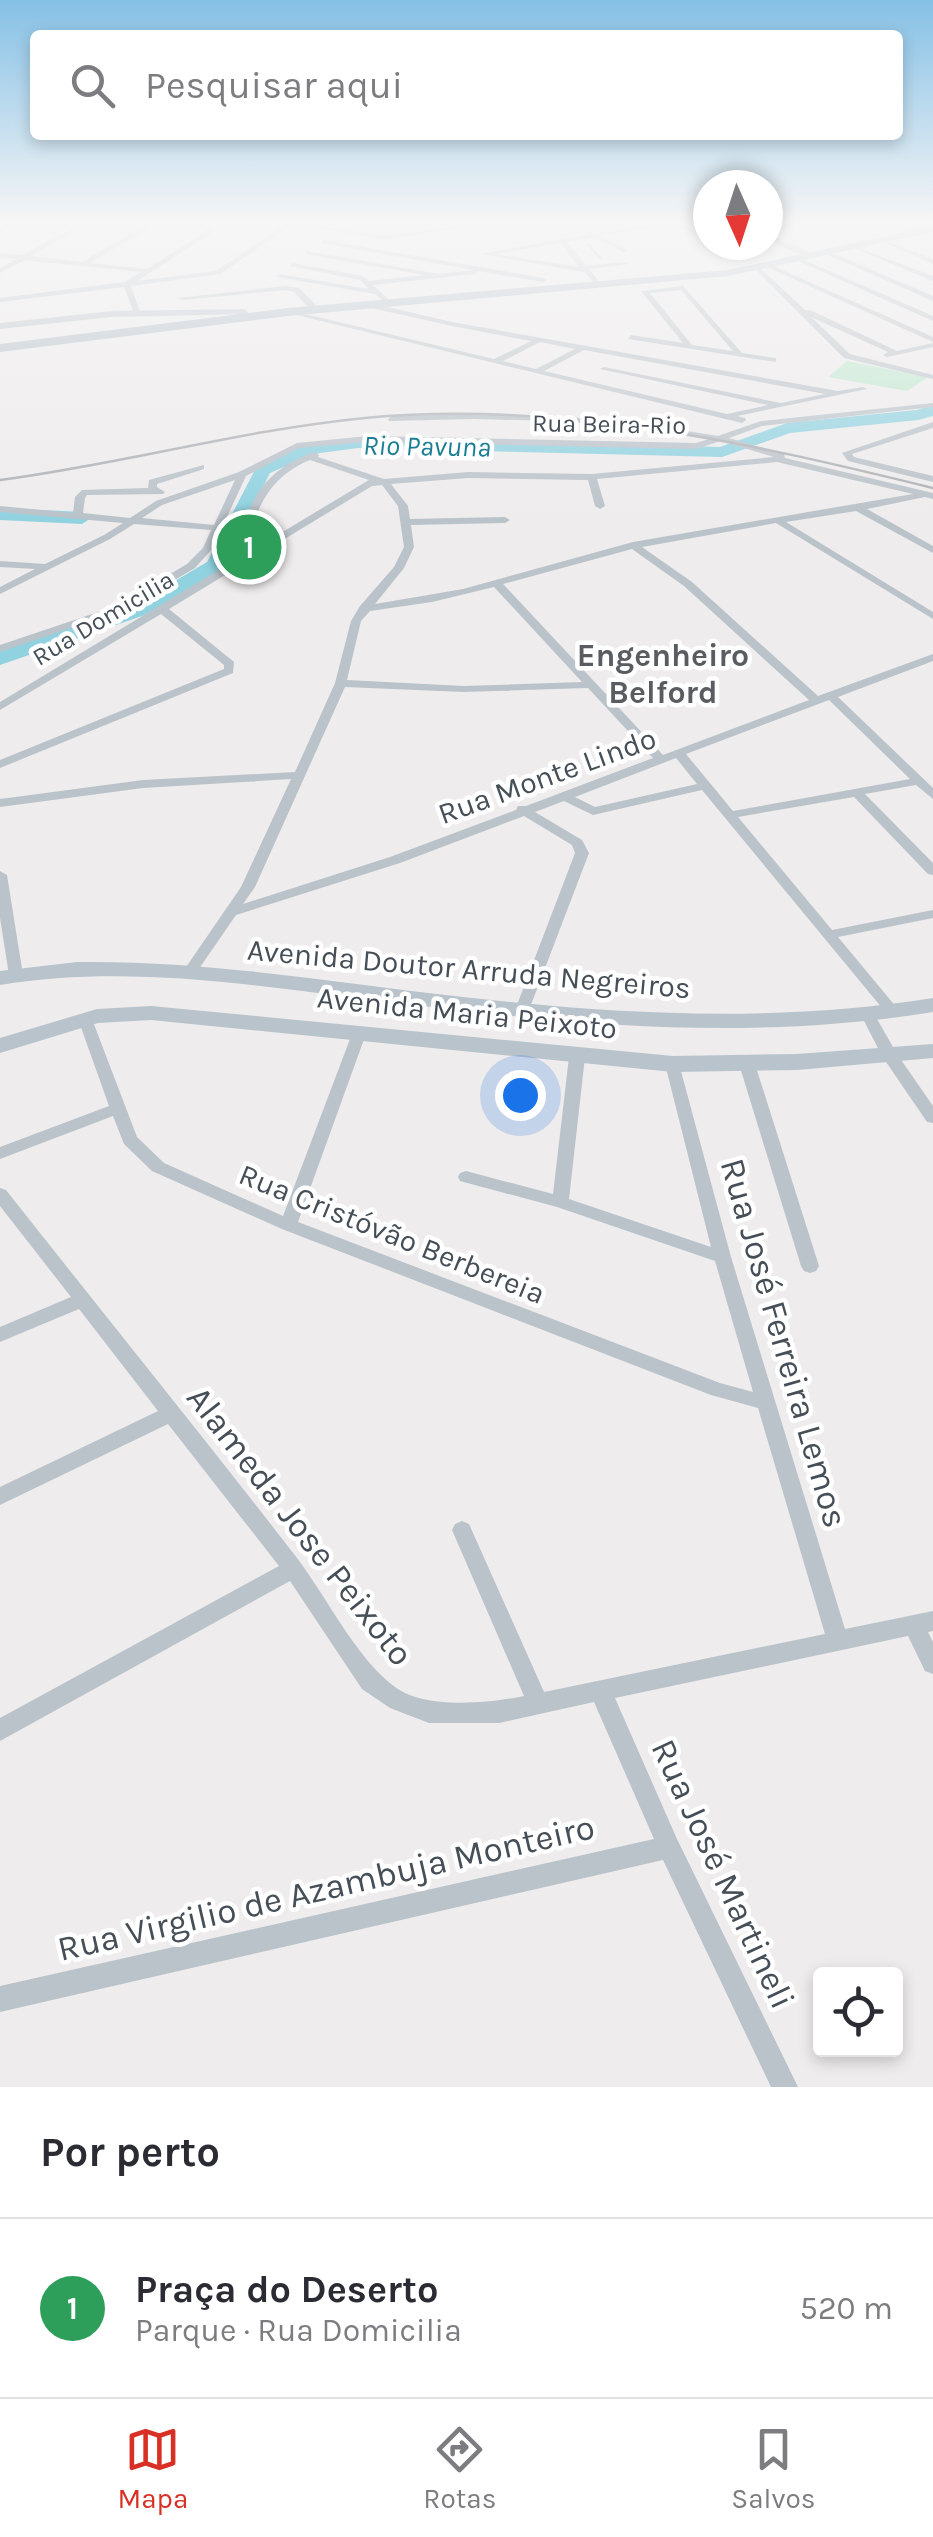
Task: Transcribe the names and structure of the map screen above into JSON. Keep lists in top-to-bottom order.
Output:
{
  "streets": {
    "main road": ["Avenida Doutor Arruda Negreiros", "Avenida Maria Peixoto"],
    "street": [
      "Rua Beira-Rio",
      "Rua Domicilia",
      "Rua Monte Lindo",
      "Rua Cristóvão Berbereia",
      "Rua José Ferreira Lemos",
      "Alameda Jose Peixoto",
      "Rua José Martineli",
      "Rua Virgilio de Azambuja Monteiro"
    ]
  },
  "crossings": [
    ["Avenida Maria Peixoto", "Rua Cristóvão Berbereia"],
    ["Avenida Maria Peixoto", "Rua José Ferreira Lemos"],
    ["Rua Cristóvão Berbereia", "Rua José Ferreira Lemos"],
    ["Rua José Ferreira Lemos", "Alameda Jose Peixoto"],
    ["Alameda Jose Peixoto", "Rua José Martineli"],
    ["Rua José Martineli", "Rua Virgilio de Azambuja Monteiro"]
  ],
  "districts": ["Engenheiro Belford"],
  "water": ["Rio Pavuna"],
  "north": "bottom",
  "page": {
    "search": "Pesquisar aqui",
    "pins": "1",
    "heading": "Por perto",
    "list": [
      {
        "mark": "1",
        "name": "Praça do Deserto",
        "note": "Parque · Rua Domicilia",
        "value": "520 m"
      }
    ],
    "nav": ["Mapa", "Rotas", "Salvos"]
  }
}
